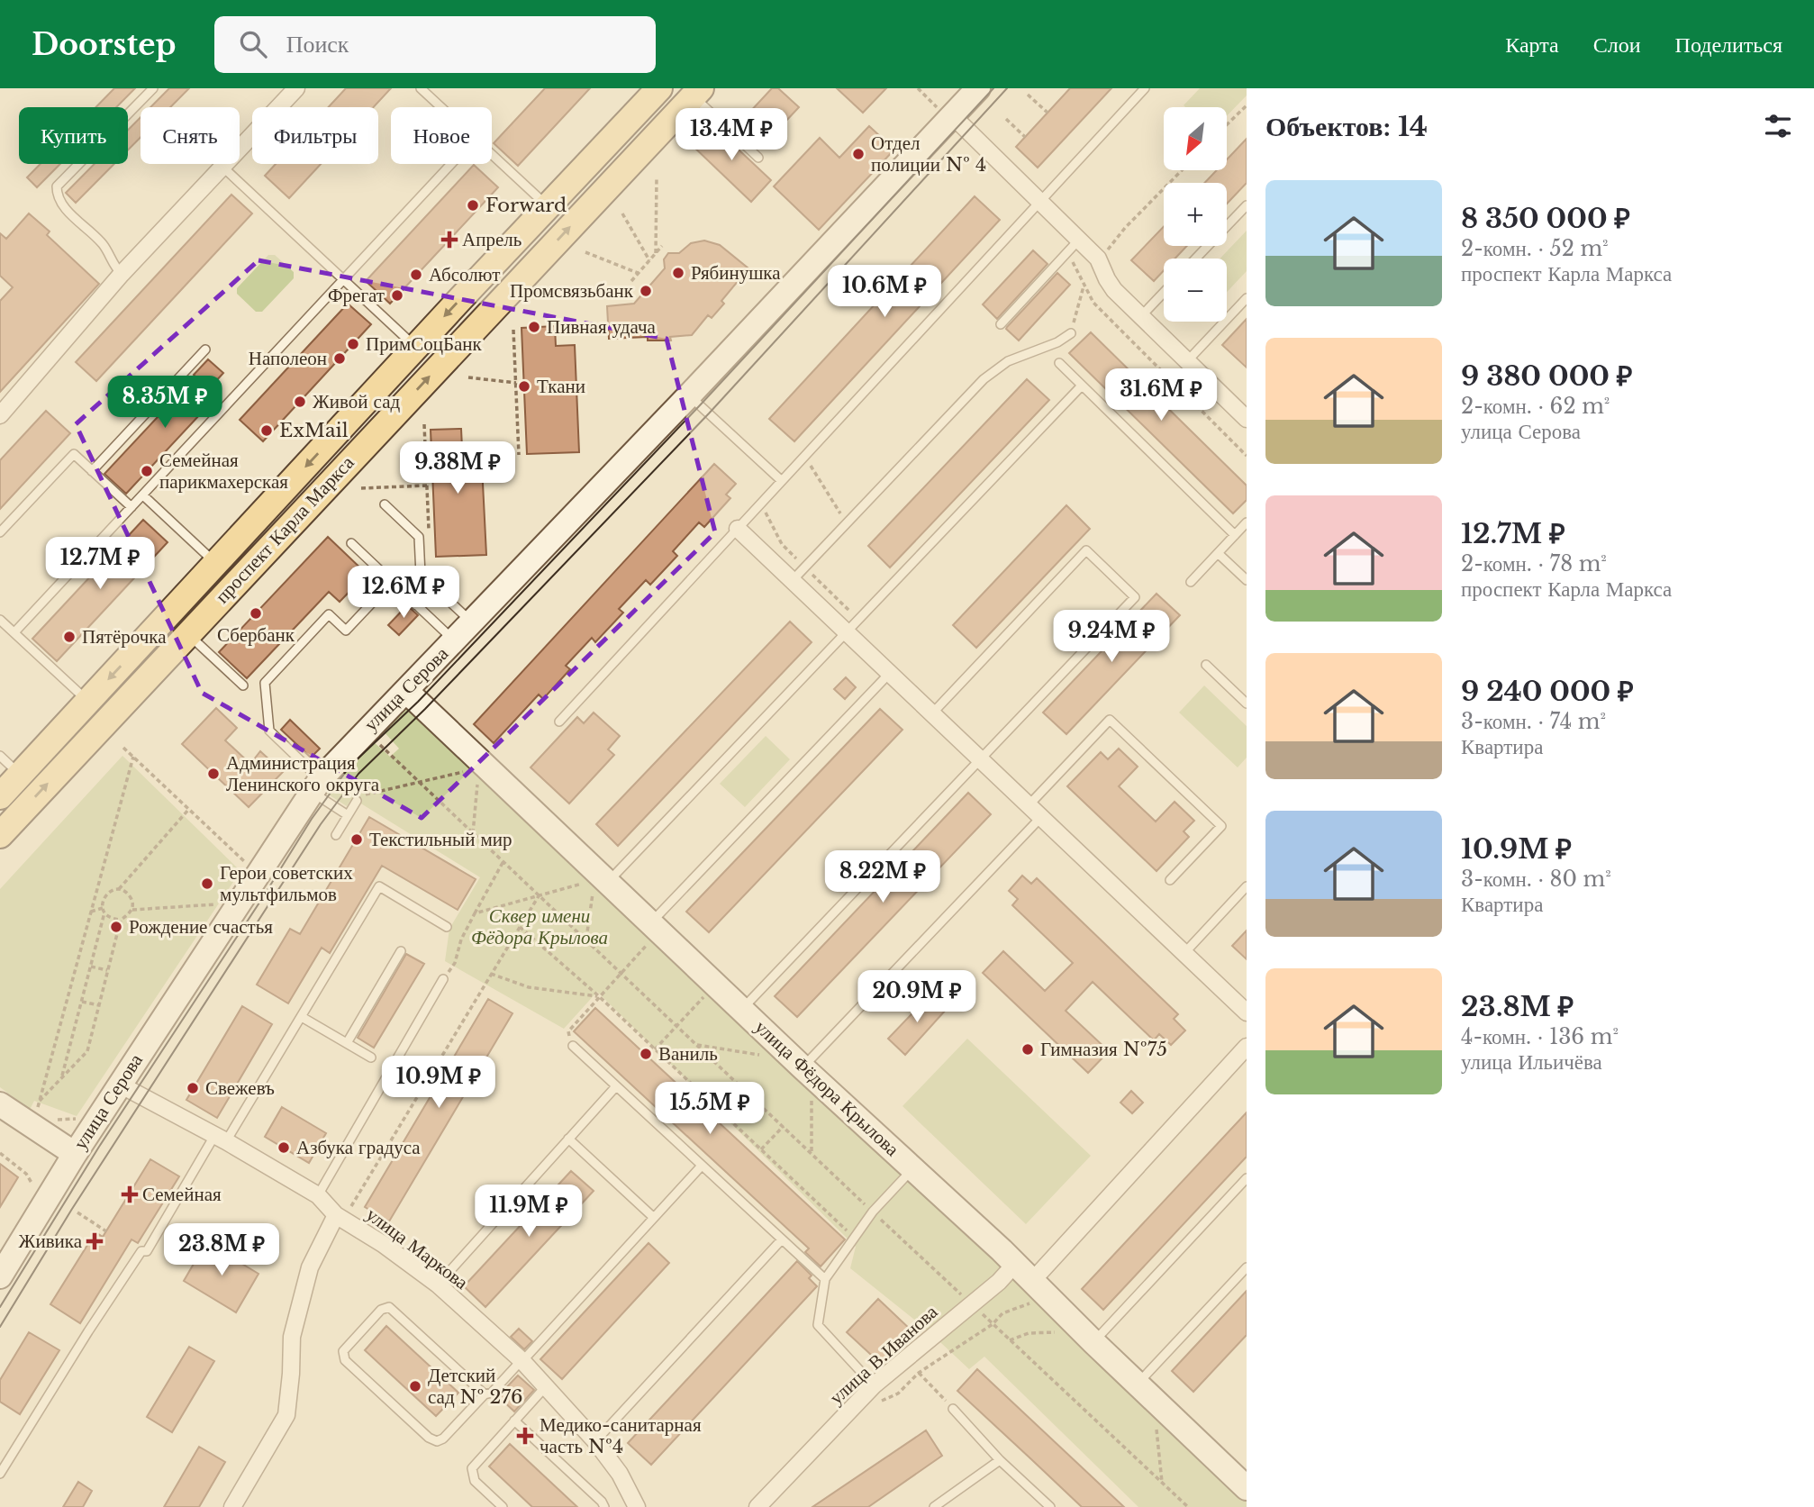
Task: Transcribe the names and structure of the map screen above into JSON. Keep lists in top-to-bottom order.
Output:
{
  "streets": {
    "main road": ["проспект Карла Маркса"],
    "street": [
      "улица Серова",
      "улица Фёдора Крылова",
      "улица Маркова",
      "улица В.Иванова"
    ]
  },
  "crossings": [
    ["улица Серова", "улица Фёдора Крылова"],
    ["улица Серова", "улица Маркова"],
    ["улица Фёдора Крылова", "улица В.Иванова"]
  ],
  "parks": ["Сквер имени Фёдора Крылова"],
  "places": {
    "other": [
      "Отдел полиции № 4",
      "Forward",
      "Рябинушка",
      "Абсолют",
      "Промсвязьбанк",
      "Фрегат",
      "Пивная удача",
      "ПримСоцБанк",
      "Наполеон",
      "Ткани",
      "Живой сад",
      "ExMail",
      "Семейная парикмахерская",
      "Сбербанк",
      "Пятёрочка",
      "Администрация Ленинского округа",
      "Текстильный мир",
      "Герои советских мультфильмов",
      "Рождение счастья",
      "Гимназия №75",
      "Ваниль",
      "Свежевъ",
      "Азбука градуса",
      "Детский сад № 276"
    ],
    "health": [
      "Апрель",
      "Семейная",
      "Живика",
      "Медико-санитарная часть №4"
    ]
  },
  "north": "bottom left",
  "page": {
    "header": "Doorstep",
    "search": "Поиск",
    "nav": ["Карта", "Слои", "Поделиться"],
    "heading": "Объектов: 14",
    "map_buttons": ["+", "−"],
    "chip": [
      "Купить",
      "Снять",
      "Фильтры",
      "Новое"
    ],
    "price": [
      "13.4M ₽",
      "10.6M ₽",
      "31.6M ₽",
      "8.35M ₽",
      "9.38M ₽",
      "12.7M ₽",
      "12.6M ₽",
      "9.24M ₽",
      "8.22M ₽",
      "20.9M ₽",
      "10.9M ₽",
      "15.5M ₽",
      "11.9M ₽",
      "23.8M ₽"
    ],
    "list": [
      {
        "name": "8 350 000 ₽",
        "note": "2-комн. · 52 m² · проспект Карла Маркса"
      },
      {
        "name": "9 380 000 ₽",
        "note": "2-комн. · 62 m² · улица Серова"
      },
      {
        "name": "12.7M ₽",
        "note": "2-комн. · 78 m² · проспект Карла Маркса"
      },
      {
        "name": "9 240 000 ₽",
        "note": "3-комн. · 74 m² · Квартира"
      },
      {
        "name": "10.9M ₽",
        "note": "3-комн. · 80 m² · Квартира"
      },
      {
        "name": "23.8M ₽",
        "note": "4-комн. · 136 m² · улица Ильичёва"
      }
    ]
  }
}
